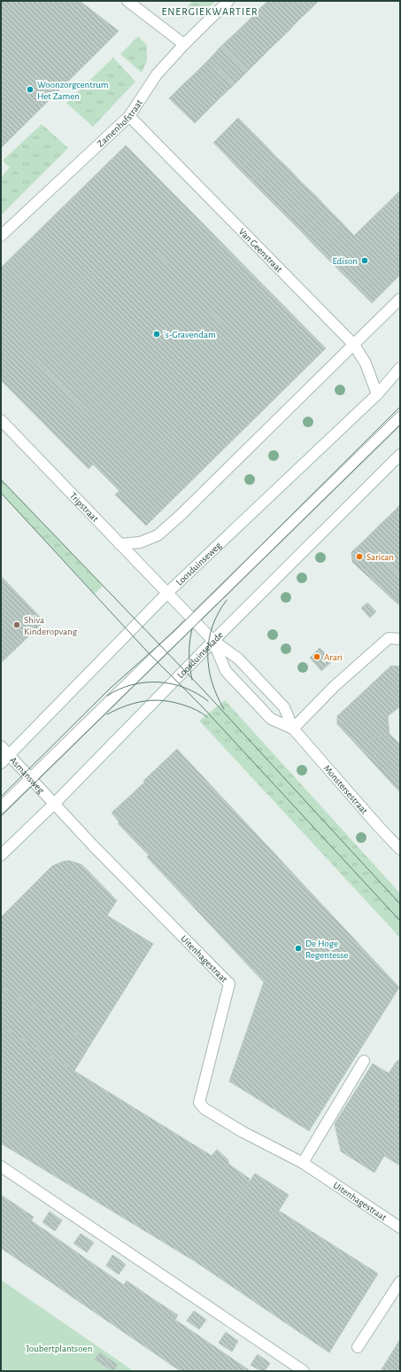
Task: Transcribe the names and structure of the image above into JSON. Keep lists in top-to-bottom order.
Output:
{
  "streets": {
    "street": [
      "Zamenhofstraat",
      "Van Geenstraat",
      "Tripstraat",
      "Loosduinseweg",
      "Loosduinsekade",
      "Asmansweg",
      "Monstersestraat",
      "Uitenhagestraat"
    ]
  },
  "crossings": [
    ["Zamenhofstraat", "Van Geenstraat"],
    ["Van Geenstraat", "Loosduinseweg"],
    ["Tripstraat", "Loosduinseweg"],
    ["Tripstraat", "Monstersestraat"],
    ["Loosduinseweg", "Asmansweg"],
    ["Loosduinseweg", "Monstersestraat"],
    ["Loosduinsekade", "Asmansweg"],
    ["Loosduinsekade", "Monstersestraat"],
    ["Loosduinsekade", "Uitenhagestraat"],
    ["Asmansweg", "Uitenhagestraat"]
  ],
  "districts": ["ENERGIEKWARTIER"],
  "parks": ["Joubertplantsoen"],
  "places": [
    "Woonzorgcentrum Het Zamen",
    "Edison",
    "'s-Gravendam",
    "Sarican",
    "Shiva Kinderopvang",
    "Arari",
    "De Hoge Regentesse"
  ]
}
